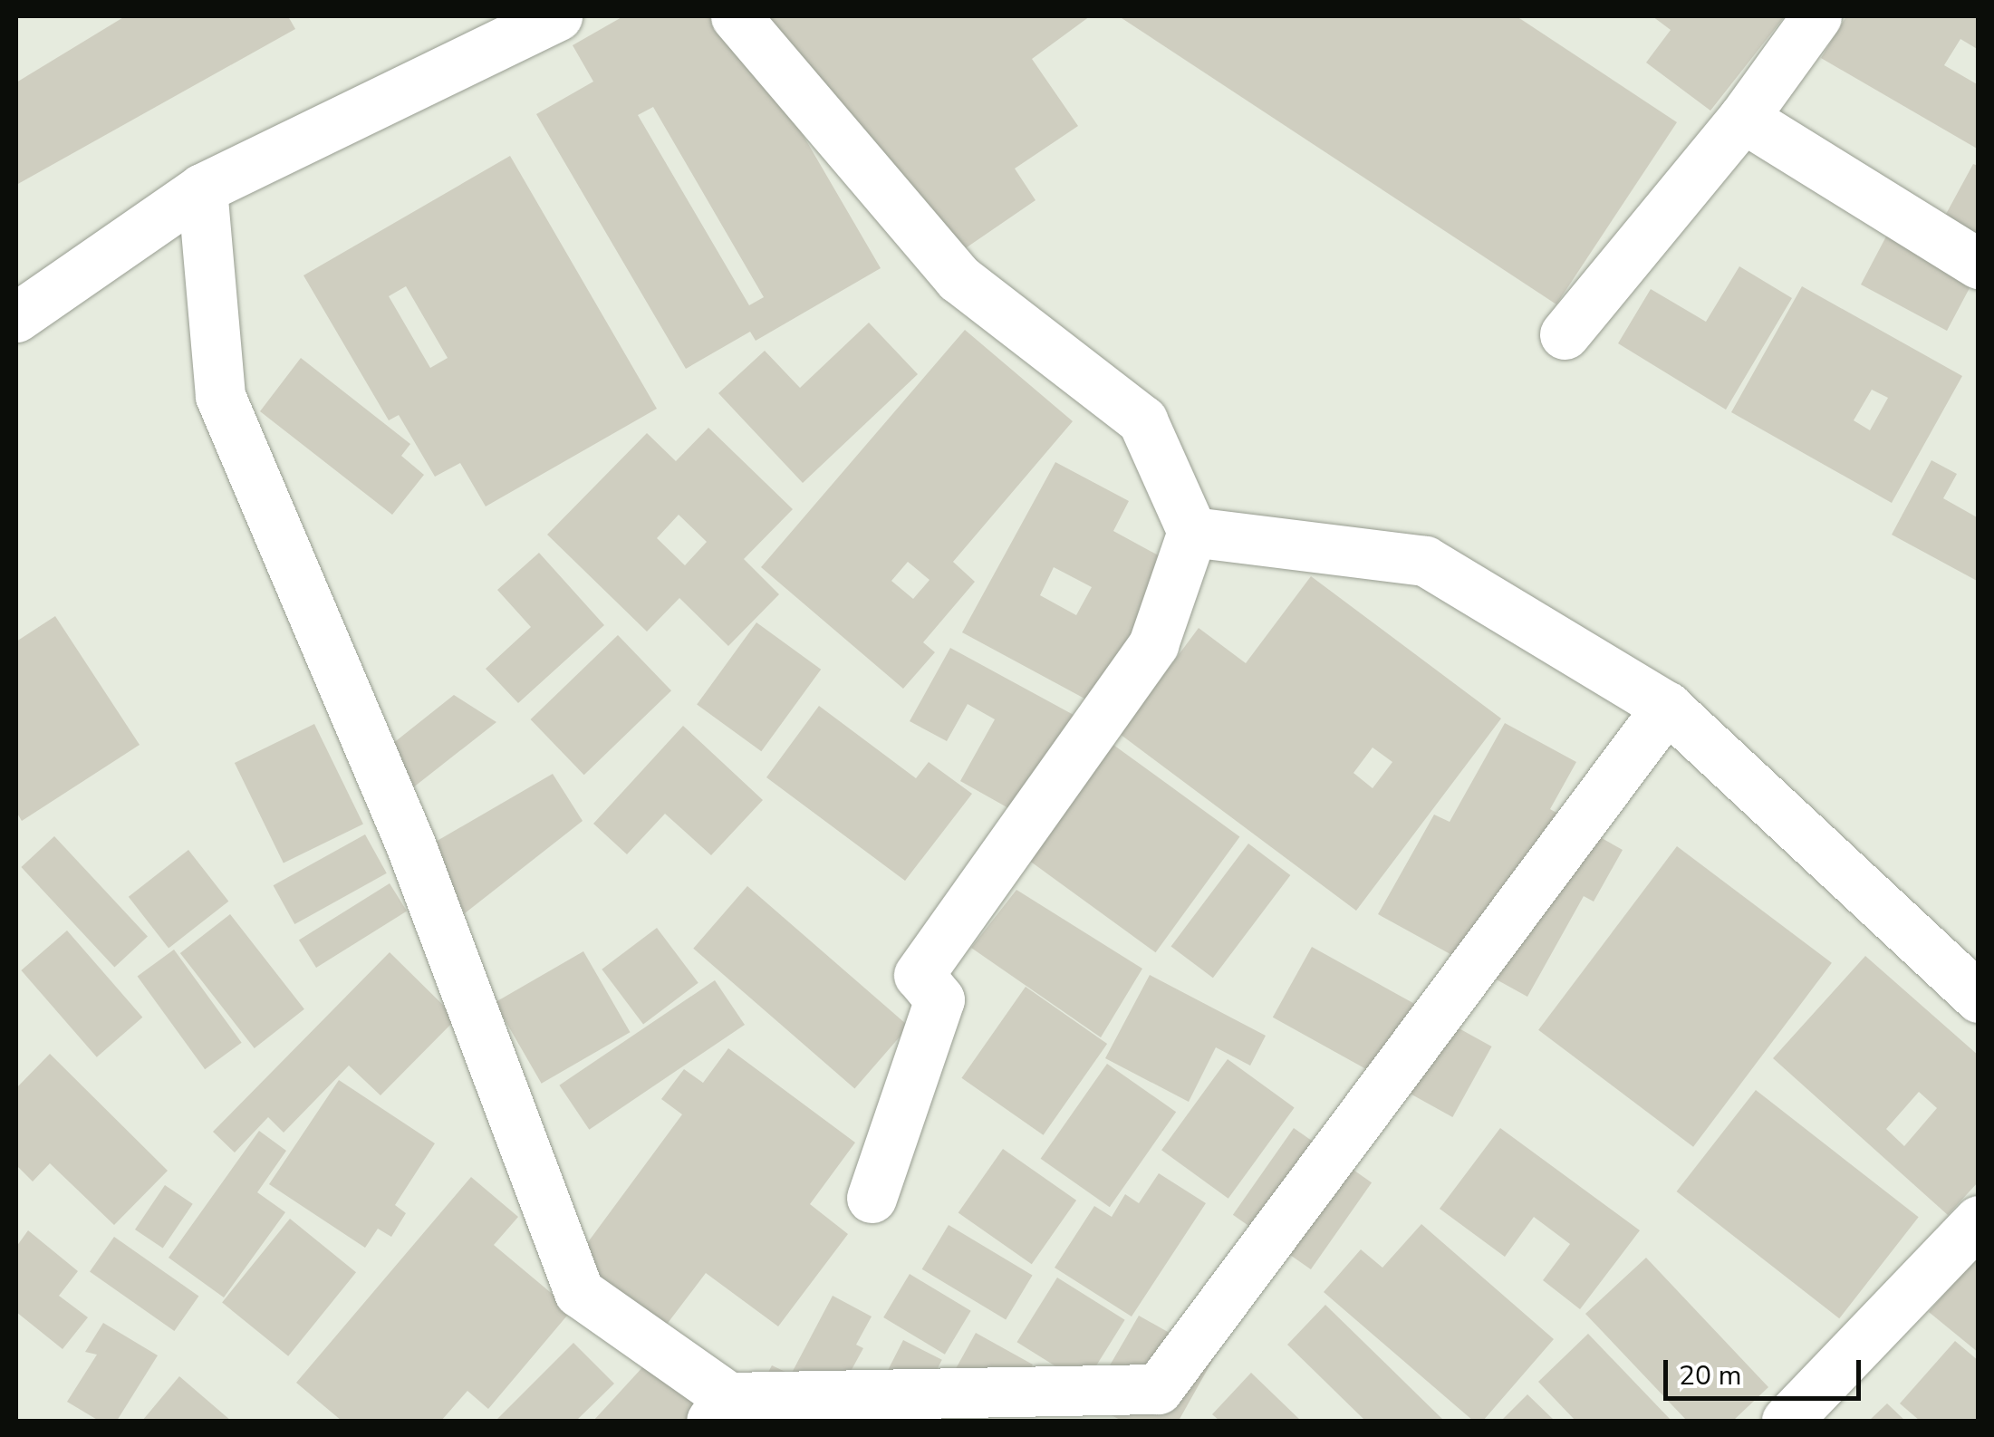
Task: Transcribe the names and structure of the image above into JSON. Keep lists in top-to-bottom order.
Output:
{
  "scale_bar": "20 m"
}
